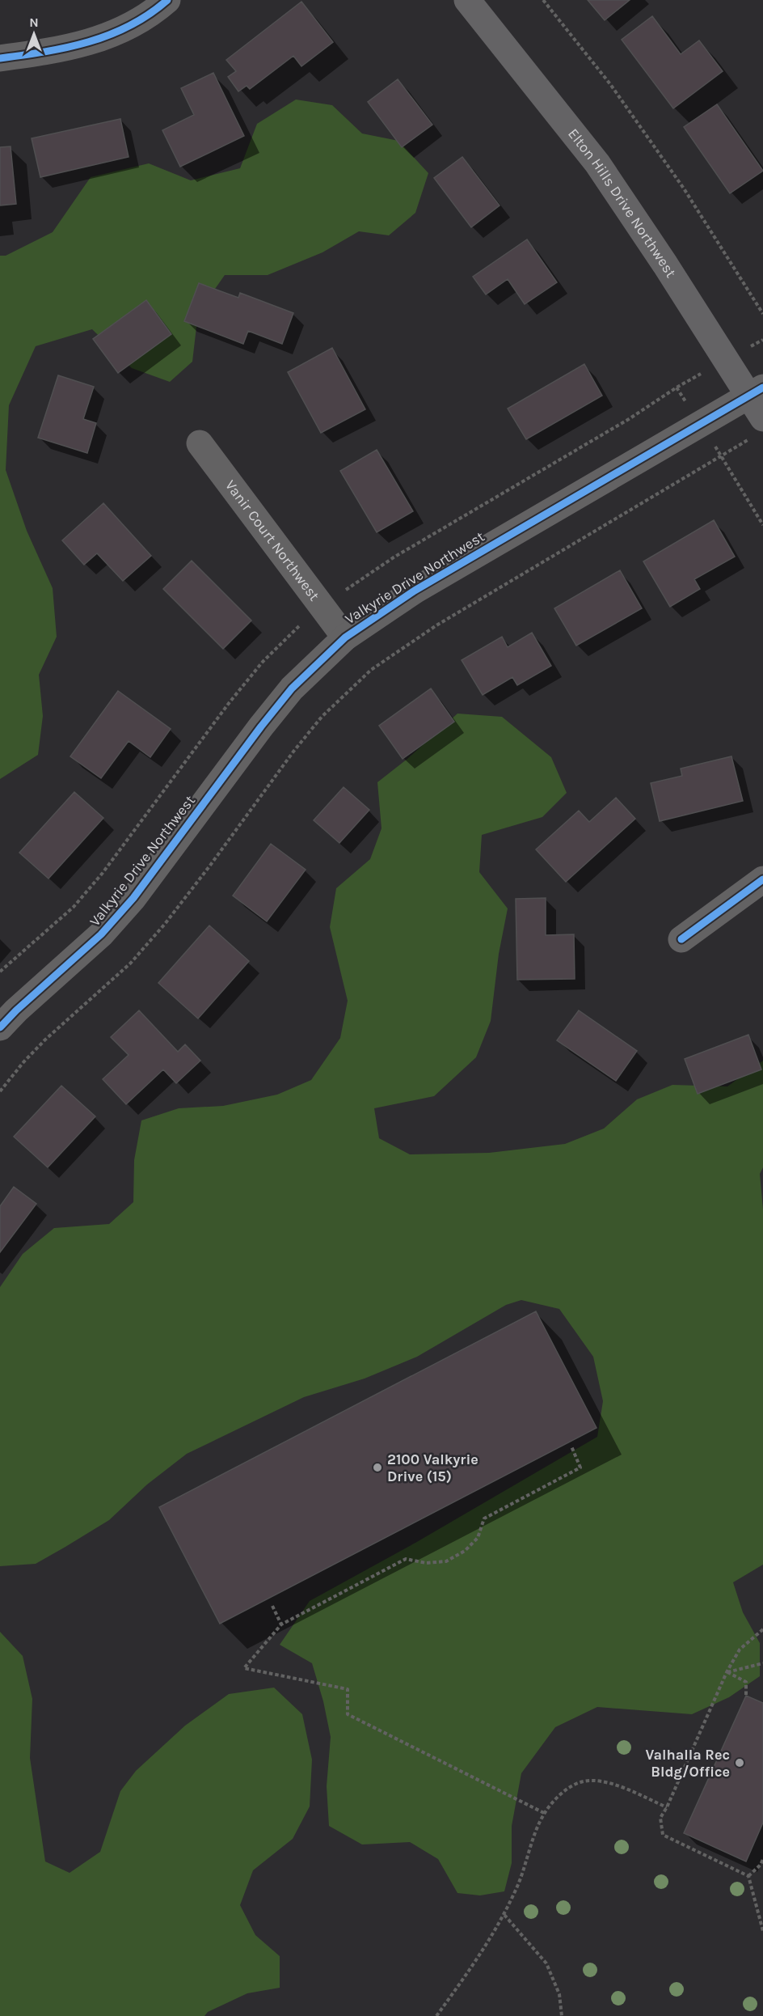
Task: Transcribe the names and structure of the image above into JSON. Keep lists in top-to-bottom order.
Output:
{
  "streets": {
    "main road": ["Elton Hills Drive Northwest"],
    "street": ["Vanir Court Northwest", "Valkyrie Drive Northwest"]
  },
  "crossings": [
    ["Elton Hills Drive Northwest", "Valkyrie Drive Northwest"],
    ["Vanir Court Northwest", "Valkyrie Drive Northwest"]
  ],
  "places": ["2100 Valkyrie Drive (15)", "Valhalla Rec Bldg/Office"],
  "north": "top"
}
